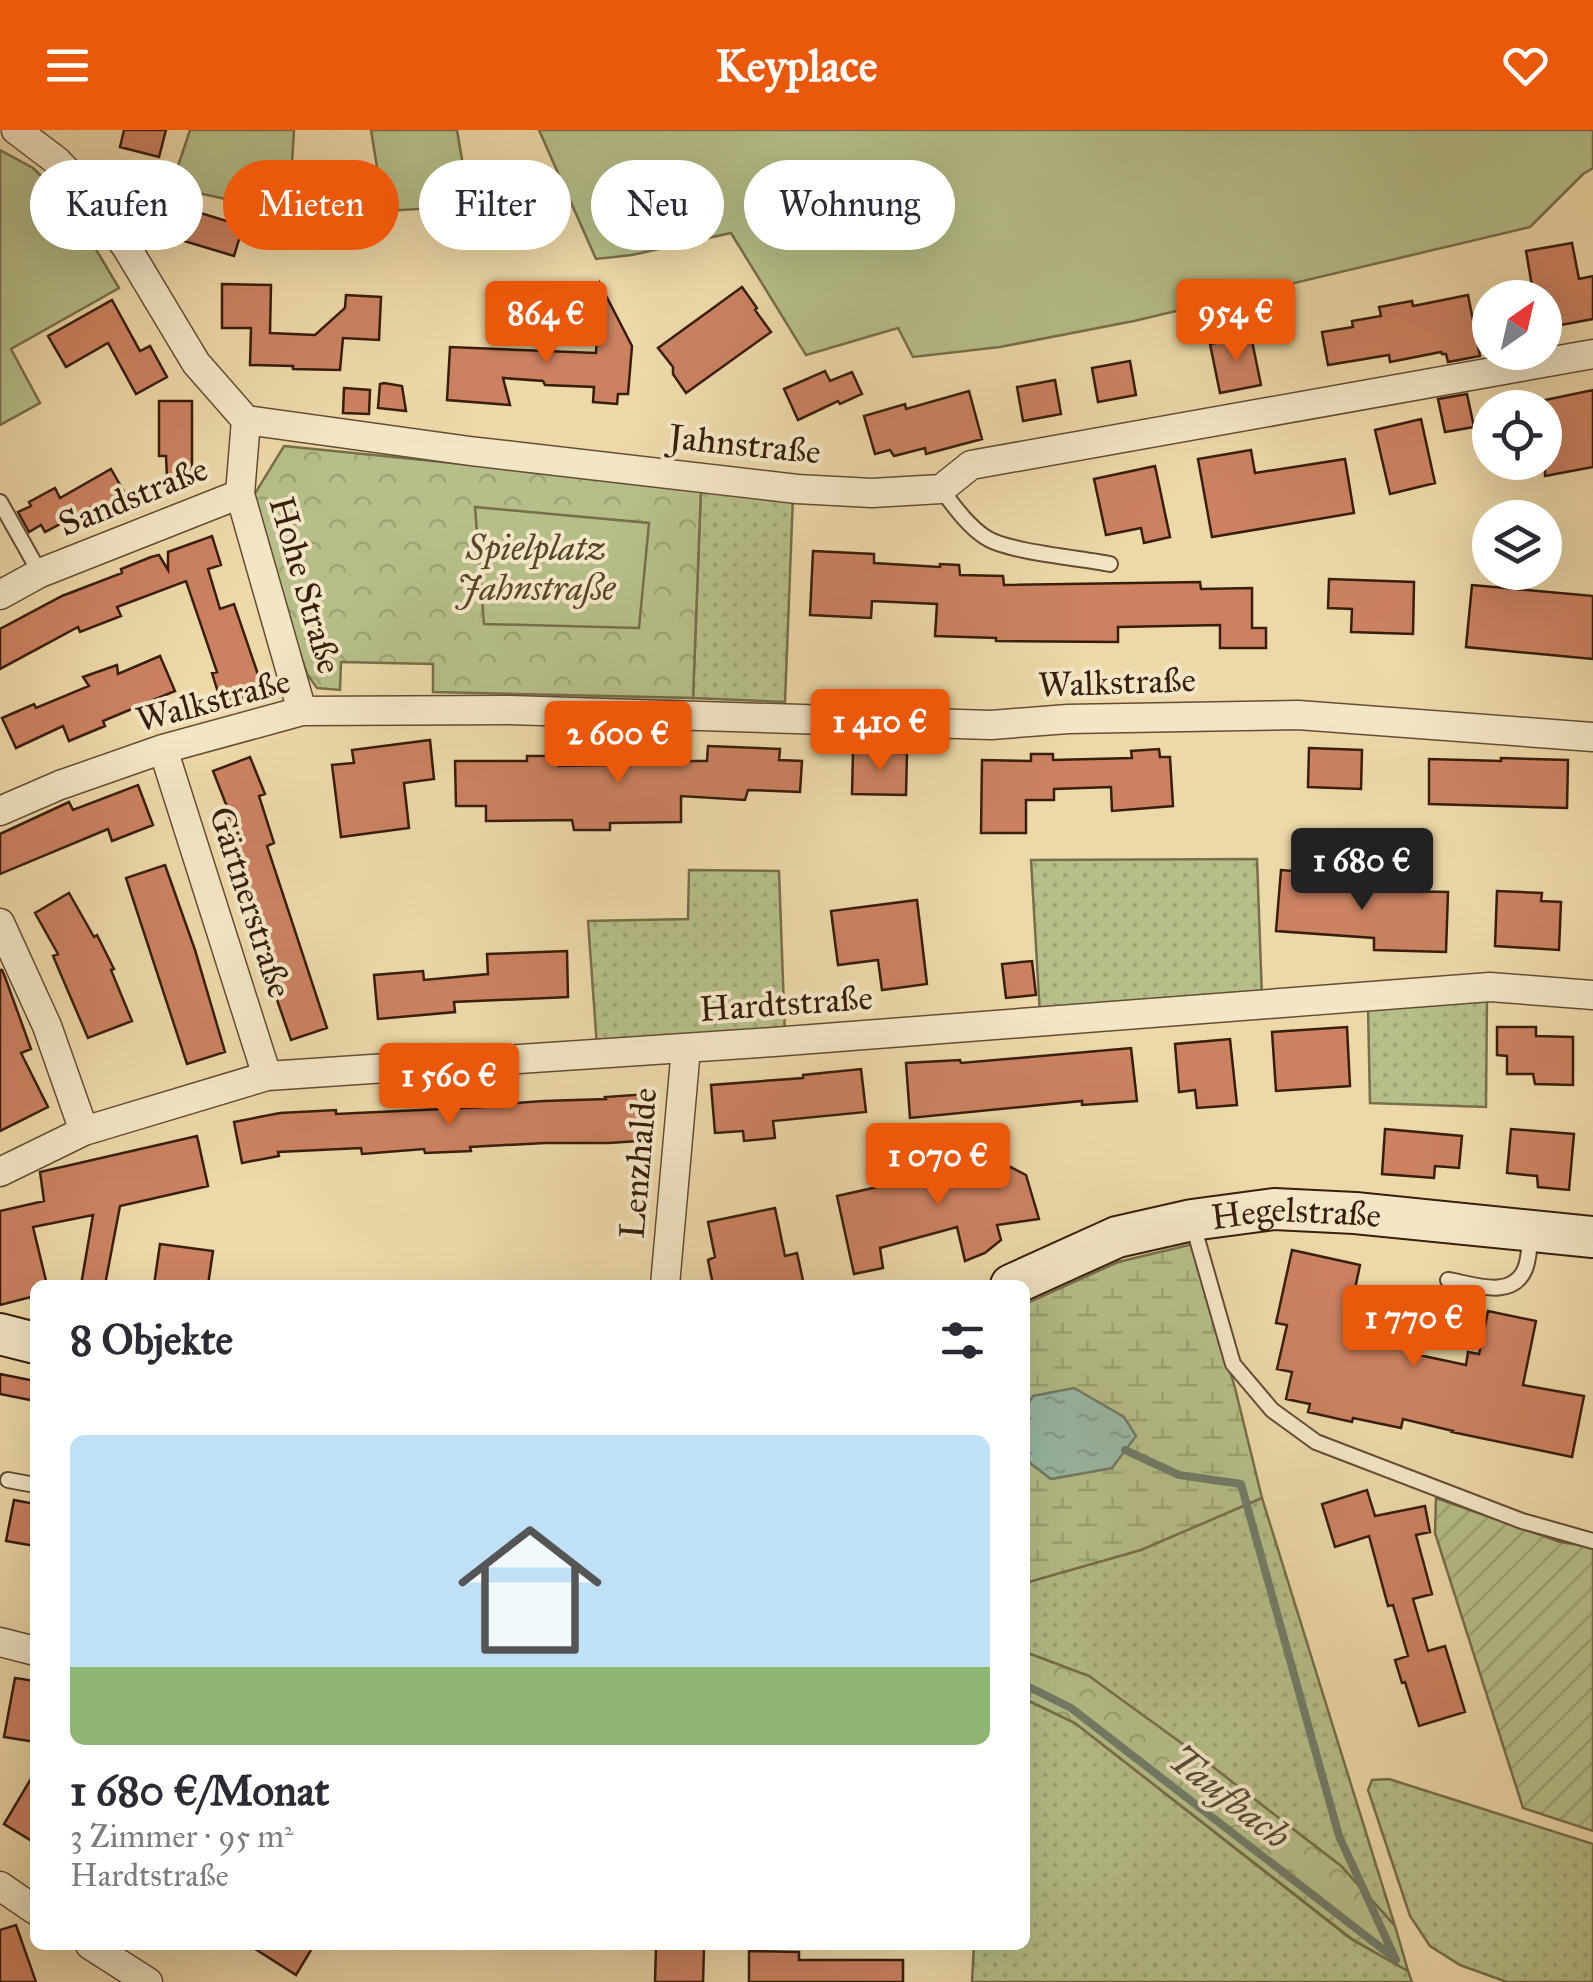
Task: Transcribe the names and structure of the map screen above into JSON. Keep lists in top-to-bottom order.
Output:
{
  "streets": {
    "street": [
      "Jahnstraße",
      "Sandstraße",
      "Hohe Straße",
      "Walkstraße",
      "Gärtnerstraße",
      "Hardtstraße",
      "Lenzhalde",
      "Hegelstraße"
    ]
  },
  "crossings": [
    ["Jahnstraße", "Hohe Straße"],
    ["Sandstraße", "Hohe Straße"],
    ["Hohe Straße", "Walkstraße"],
    ["Walkstraße", "Gärtnerstraße"],
    ["Gärtnerstraße", "Hardtstraße"],
    ["Hardtstraße", "Lenzhalde"]
  ],
  "water": ["Taufbach"],
  "parks": ["Spielplatz Jahnstraße"],
  "north": "top right",
  "page": {
    "header": "Keyplace",
    "chip": [
      "Kaufen",
      "Mieten",
      "Filter",
      "Neu",
      "Wohnung"
    ],
    "price": [
      "954 €",
      "864 €",
      "1 410 €",
      "2 600 €",
      "1 680 €",
      "1 560 €",
      "1 070 €",
      "1 770 €"
    ],
    "heading": "8 Objekte",
    "list": [
      {
        "name": "1 680 €/Monat",
        "note": "3 Zimmer · 95 m² · Hardtstraße"
      }
    ]
  }
}
